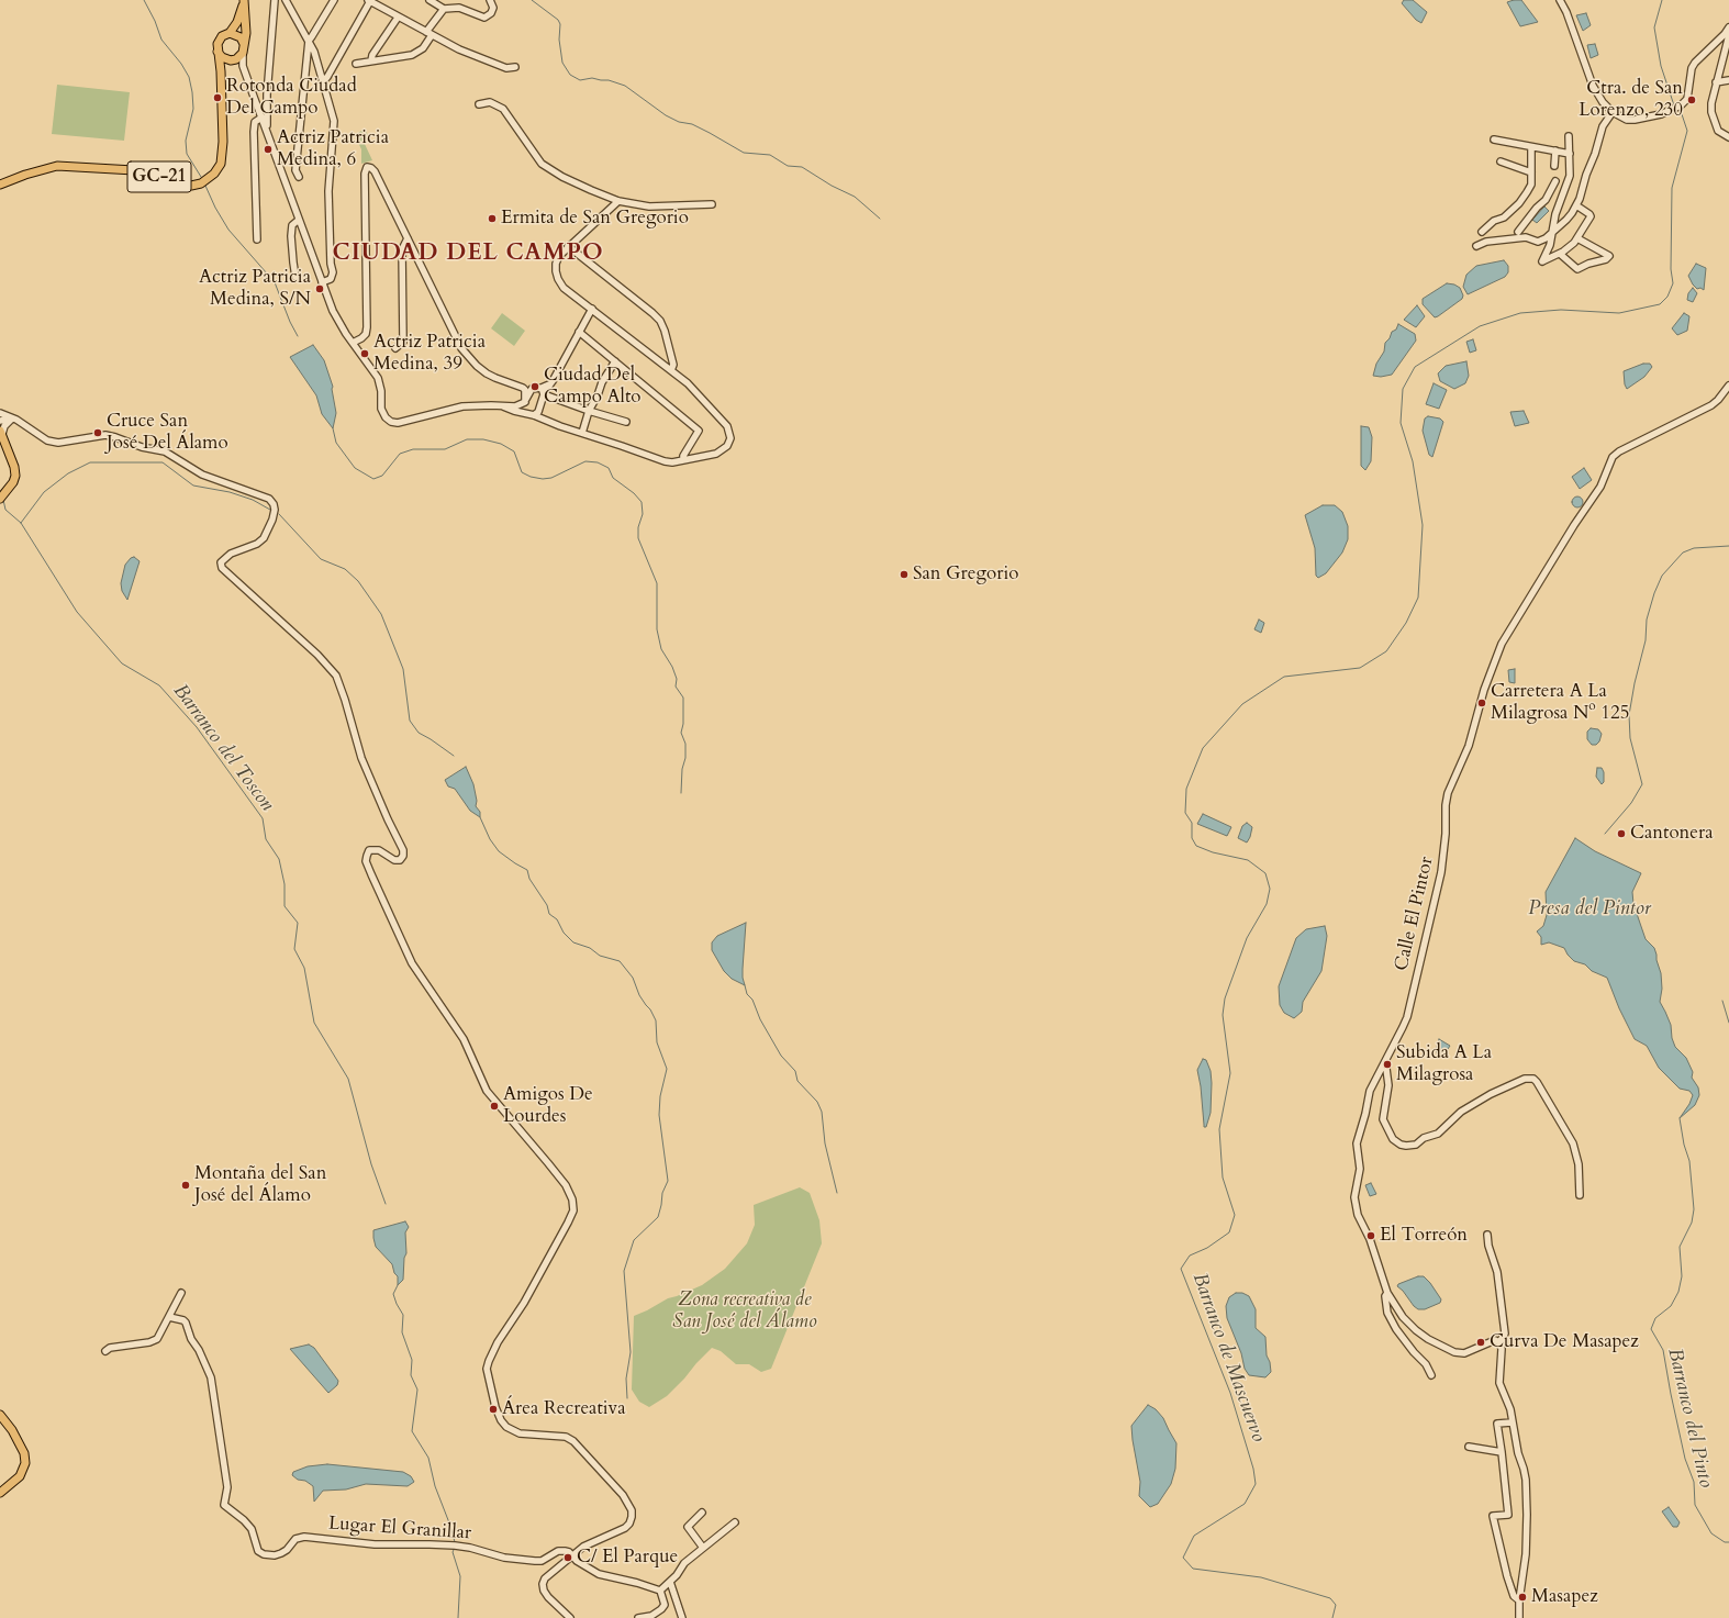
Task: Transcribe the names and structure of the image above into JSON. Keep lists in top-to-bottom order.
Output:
{
  "streets": {
    "main road": ["GC-21"],
    "street": ["Calle El Pintor", "Lugar El Granillar"]
  },
  "districts": ["CIUDAD DEL CAMPO"],
  "water": [
    "Barranco del Toscon",
    "Presa del Pintor",
    "Barranco de Mascuervo",
    "Barranco del Pinto"
  ],
  "parks": ["Zona recreativa de San José del Álamo"],
  "places": [
    "Rotonda Ciudad Del Campo",
    "Ctra. de San Lorenzo, 230",
    "Actriz Patricia Medina, 6",
    "Ermita de San Gregorio",
    "Actriz Patricia Medina, S/N",
    "Actriz Patricia Medina, 39",
    "Ciudad Del Campo Alto",
    "Cruce San José Del Álamo",
    "San Gregorio",
    "Carretera A La Milagrosa Nº 125",
    "Cantonera",
    "Subida A La Milagrosa",
    "Amigos De Lourdes",
    "Montaña del San José del Álamo",
    "El Torreón",
    "Curva De Masapez",
    "Área Recreativa",
    "C/ El Parque",
    "Masapez"
  ]
}
